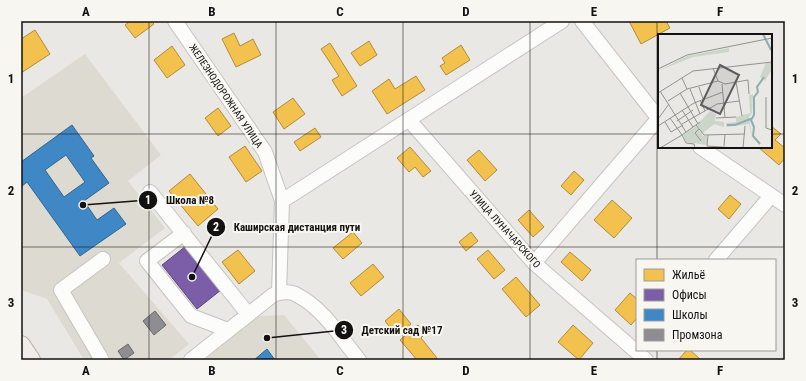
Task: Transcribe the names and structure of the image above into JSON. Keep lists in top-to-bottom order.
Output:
{
  "streets": {
    "street": ["ЖЕЛЕЗНОДОРОЖНАЯ УЛИЦА", "УЛИЦА ЛУНАЧАРСКОГО"]
  },
  "places": ["Школа №8", "Каширская дистанция пути", "Детский сад №17"],
  "legend": [
    "Жильё",
    "Офисы",
    "Школы",
    "Промзона"
  ],
  "grid": {
    "columns": [
      "A",
      "B",
      "C",
      "D",
      "E",
      "F"
    ],
    "rows": ["1", "2", "3"]
  }
}
